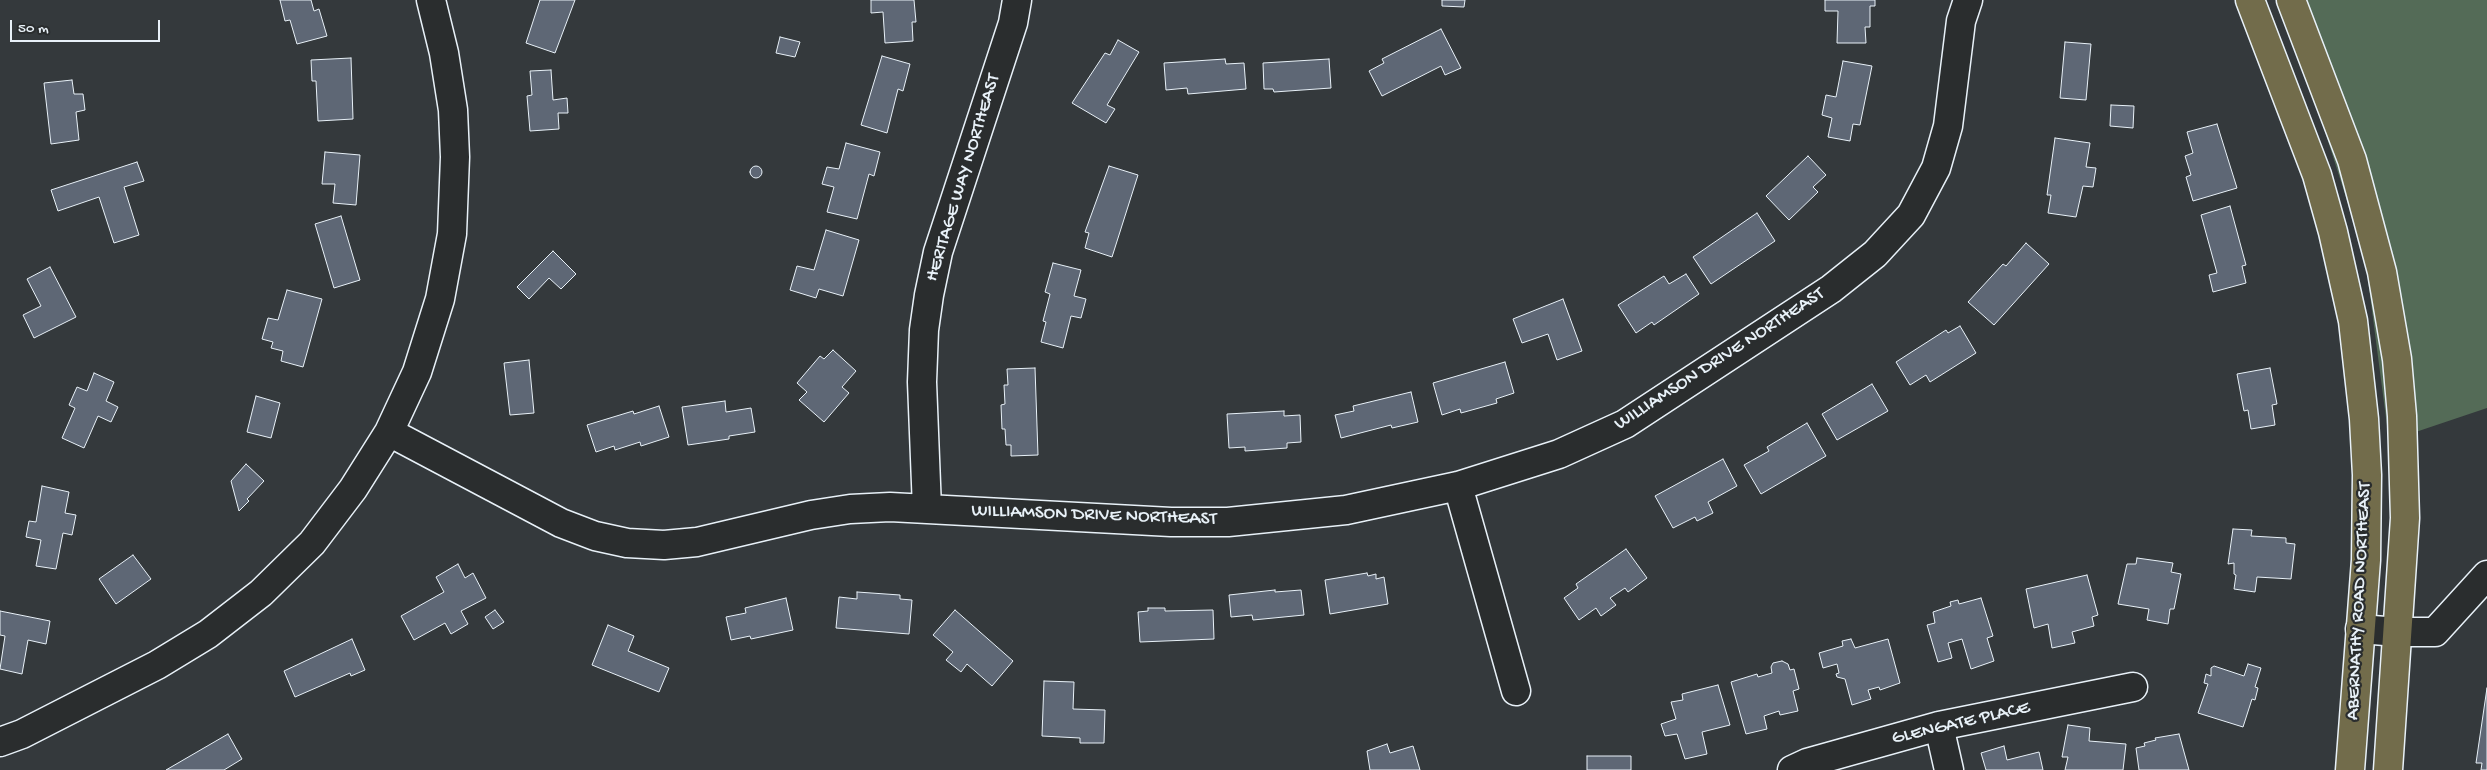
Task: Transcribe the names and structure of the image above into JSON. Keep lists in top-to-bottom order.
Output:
{
  "streets": {
    "main road": ["ABERNATHY ROAD NORTHEAST"],
    "street": ["HERITAGE WAY NORTHEAST", "WILLIAMSON DRIVE NORTHEAST", "GLENGATE PLACE"]
  },
  "crossings": [
    ["HERITAGE WAY NORTHEAST", "WILLIAMSON DRIVE NORTHEAST"]
  ],
  "scale_bar": "50 m"
}
